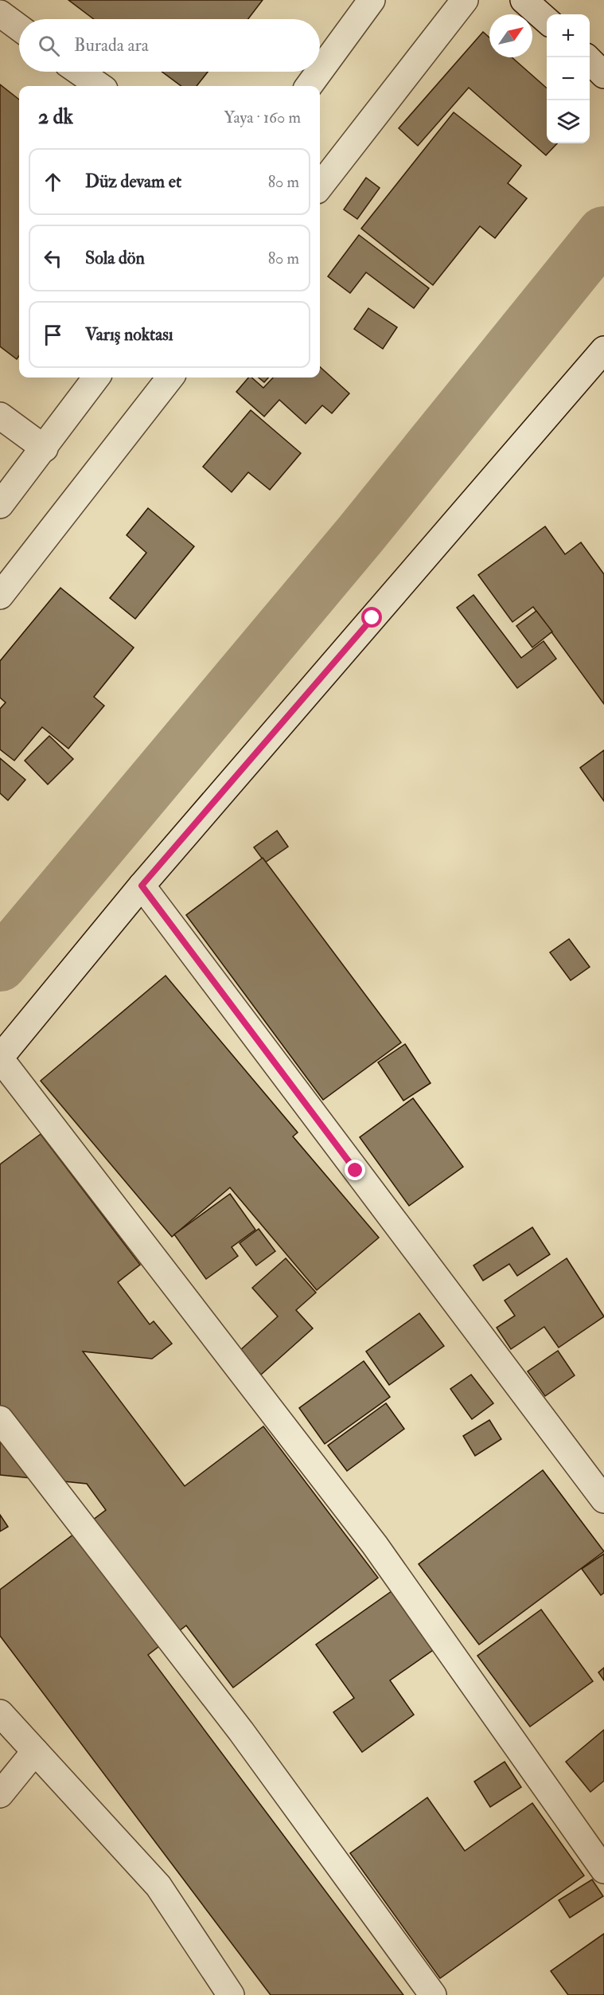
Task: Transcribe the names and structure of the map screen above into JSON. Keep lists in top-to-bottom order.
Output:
{
  "north": "top right",
  "page": {
    "map_buttons": ["+", "−"],
    "search": "Burada ara",
    "heading": ["2 dk", "Yaya · 160 m"],
    "list": [
      ["Düz devam et", "80 m"],
      ["Sola dön", "80 m"],
      "Varış noktası"
    ]
  }
}
